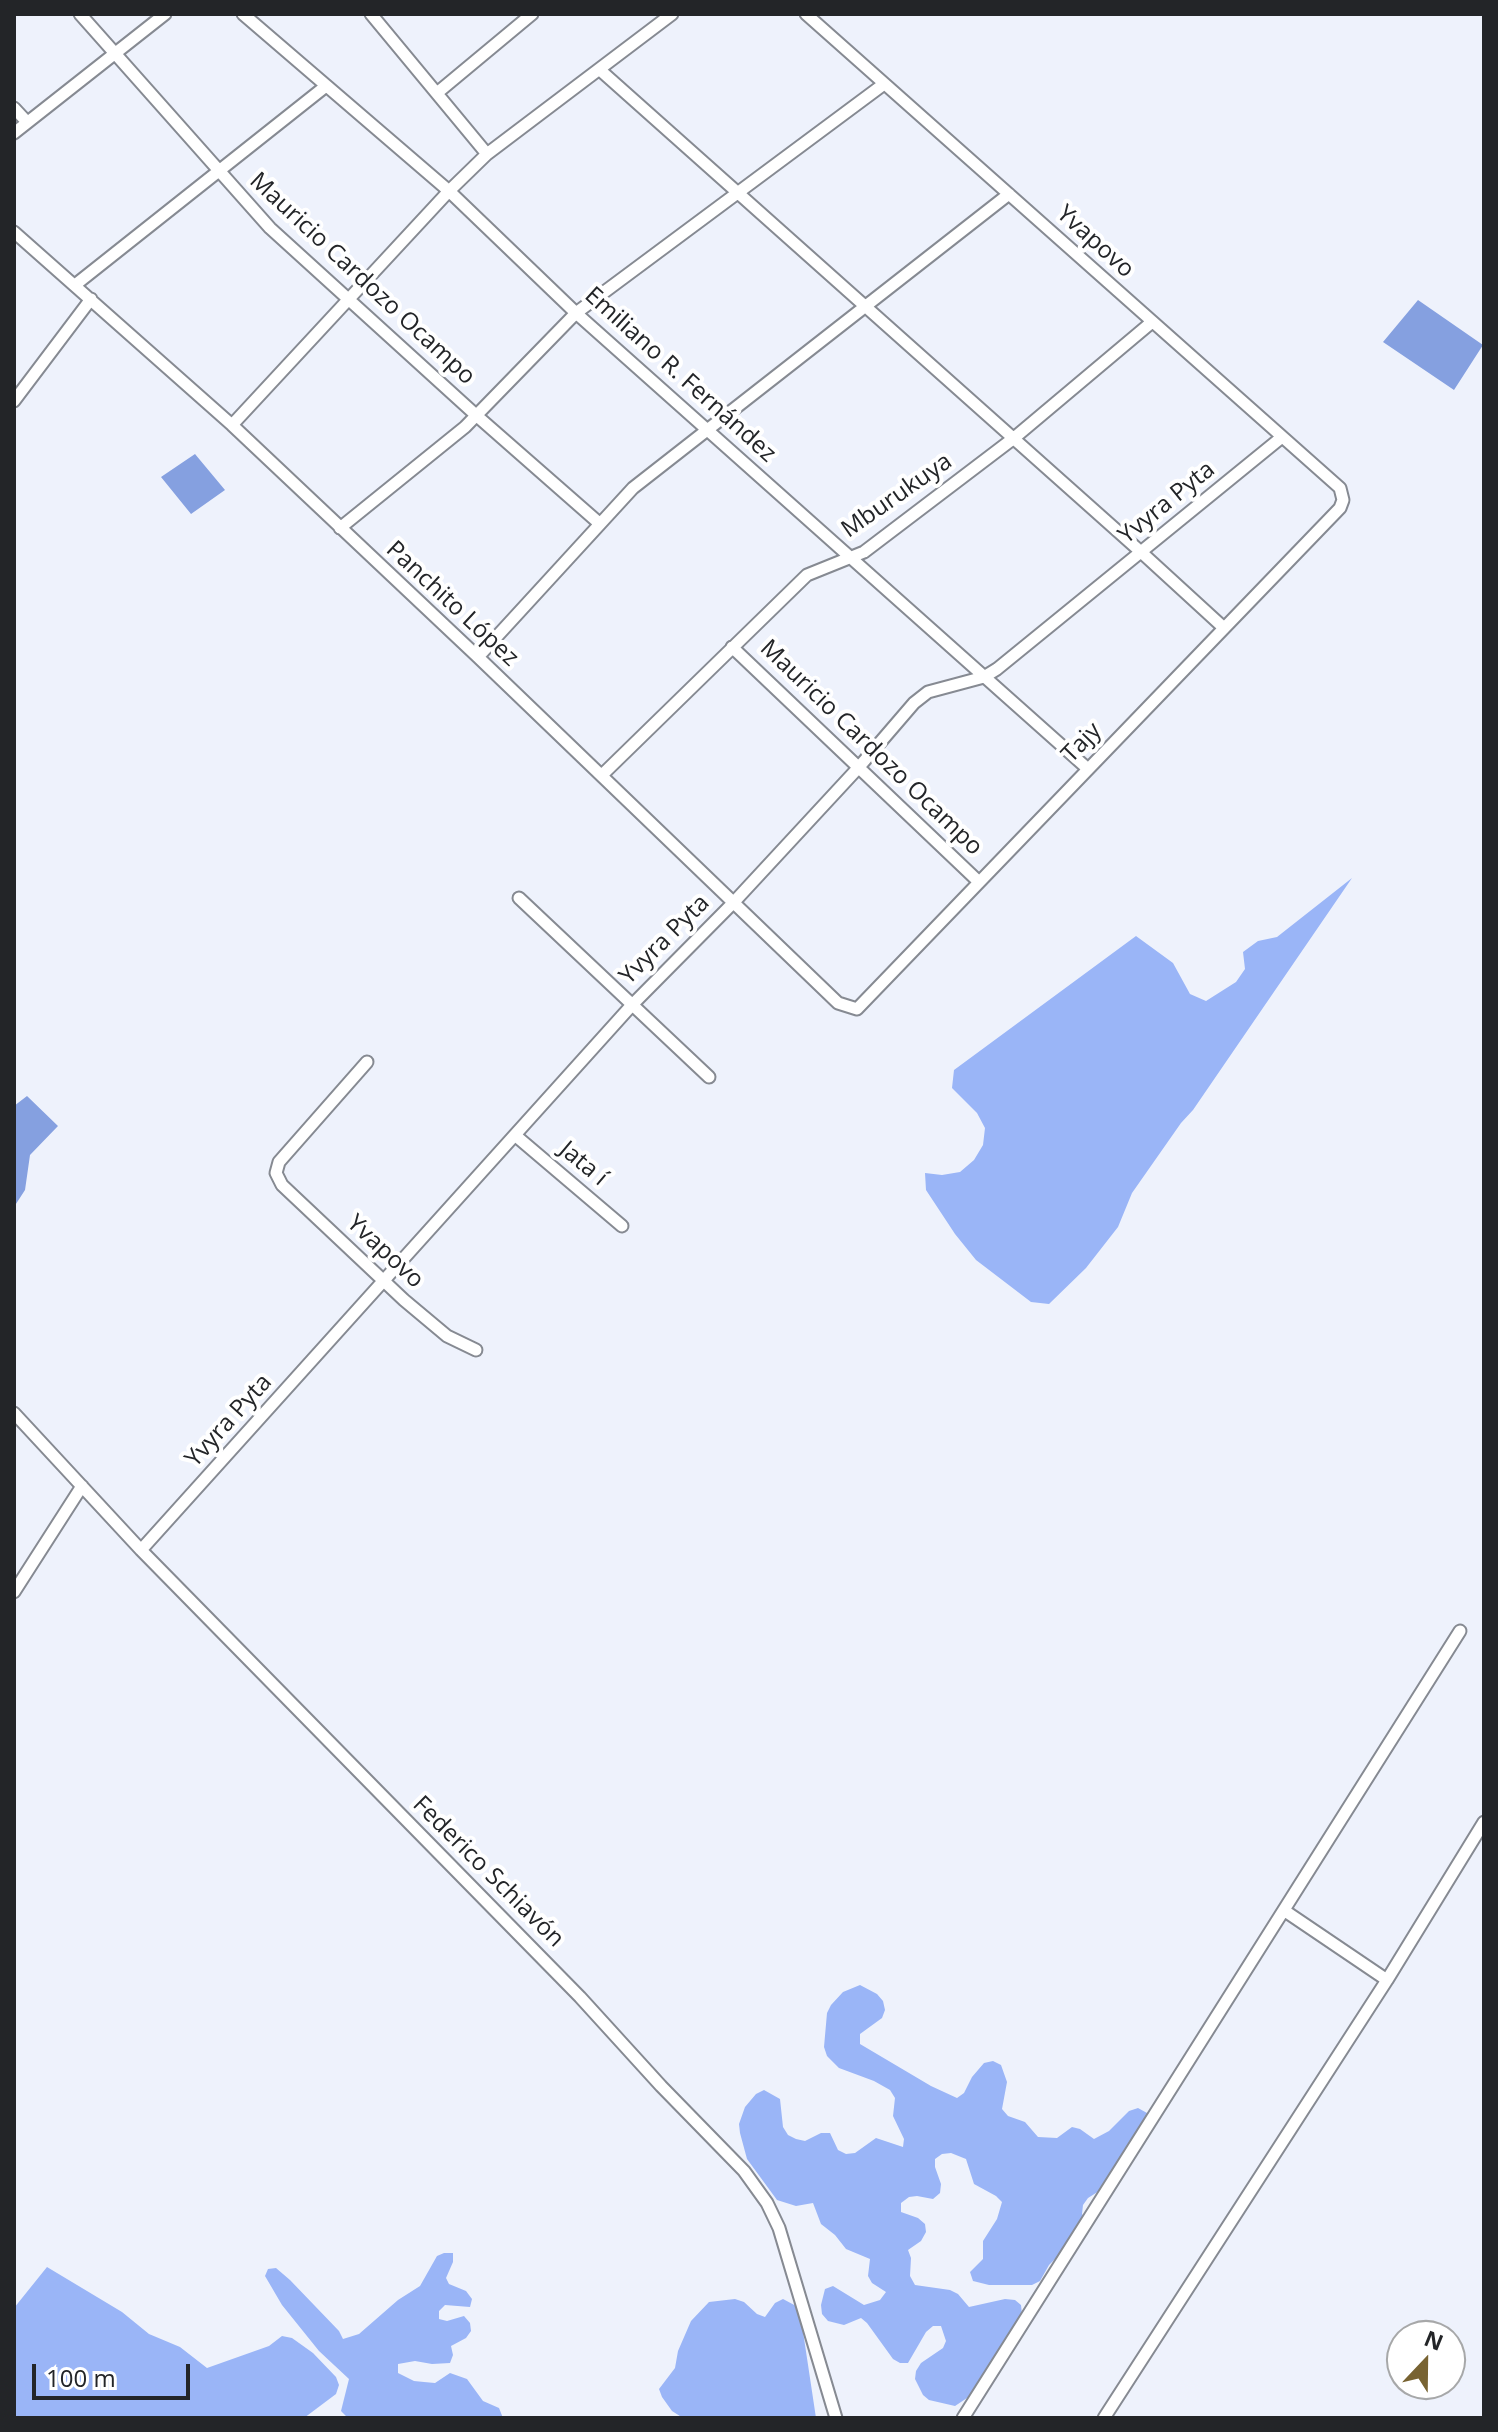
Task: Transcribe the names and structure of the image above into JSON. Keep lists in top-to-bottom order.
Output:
{
  "streets": {
    "street": [
      "Yvapovo",
      "Mauricio Cardozo Ocampo",
      "Emiliano R. Fernández",
      "Mburukuya",
      "Yvyra Pyta",
      "Panchito López",
      "Tajy",
      "Jata í",
      "Federico Schiavón"
    ]
  },
  "crossings": [
    ["Yvapovo", "Mburukuya"],
    ["Yvapovo", "Yvyra Pyta"],
    ["Yvapovo", "Tajy"],
    ["Mauricio Cardozo Ocampo", "Mburukuya"],
    ["Mauricio Cardozo Ocampo", "Yvyra Pyta"],
    ["Mauricio Cardozo Ocampo", "Tajy"],
    ["Emiliano R. Fernández", "Mburukuya"],
    ["Emiliano R. Fernández", "Yvyra Pyta"],
    ["Emiliano R. Fernández", "Tajy"],
    ["Mburukuya", "Panchito López"],
    ["Yvyra Pyta", "Panchito López"],
    ["Yvyra Pyta", "Jata í"],
    ["Yvyra Pyta", "Federico Schiavón"],
    ["Panchito López", "Tajy"]
  ],
  "scale_bar": "100 m",
  "north": "top"
}
